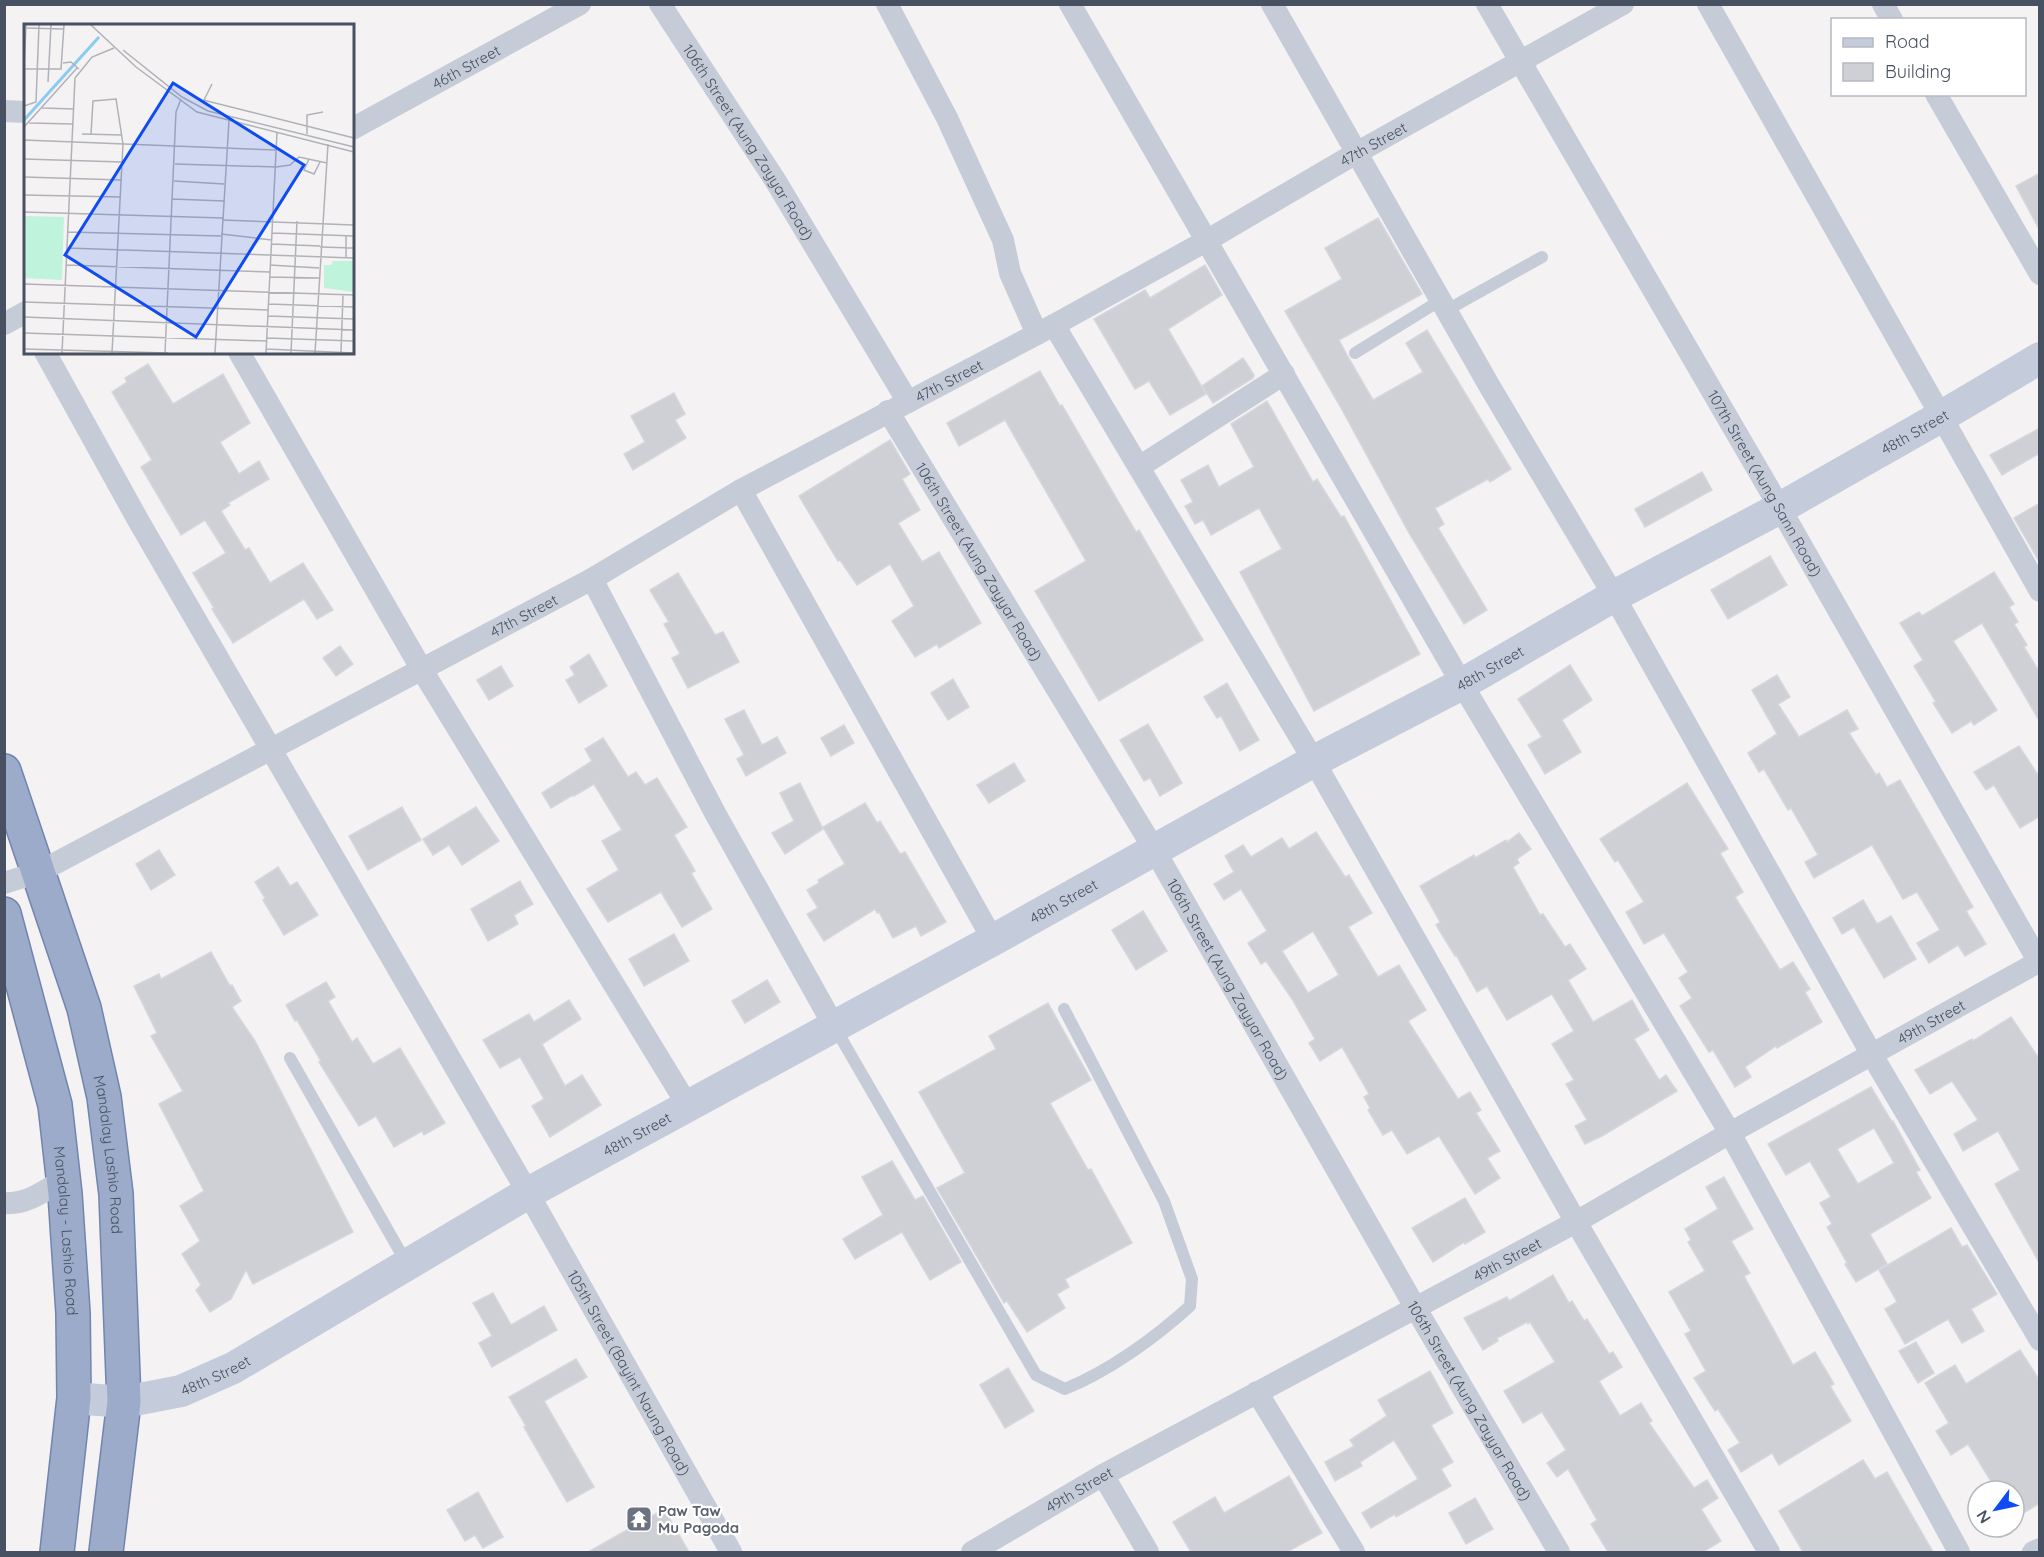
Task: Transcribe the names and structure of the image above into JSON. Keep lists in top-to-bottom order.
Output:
{
  "streets": {
    "highway": ["Mandalay Lashio Road", "Mandalay - Lashio Road"],
    "main road": ["48th Street"],
    "street": [
      "46th Street",
      "106th Street (Aung Zayyar Road)",
      "47th Street",
      "107th Street (Aung Sann Road)",
      "49th Street",
      "105th Street (Bayint Naung Road)"
    ]
  },
  "crossings": [
    ["106th Street (Aung Zayyar Road)", "47th Street"],
    ["106th Street (Aung Zayyar Road)", "48th Street"],
    ["106th Street (Aung Zayyar Road)", "49th Street"],
    ["47th Street", "107th Street (Aung Sann Road)"],
    ["47th Street", "Mandalay Lashio Road"],
    ["47th Street", "105th Street (Bayint Naung Road)"],
    ["48th Street", "107th Street (Aung Sann Road)"],
    ["48th Street", "Mandalay Lashio Road"],
    ["48th Street", "Mandalay - Lashio Road"],
    ["48th Street", "105th Street (Bayint Naung Road)"],
    ["107th Street (Aung Sann Road)", "49th Street"]
  ],
  "places": {
    "temple": ["Paw Taw Mu Pagoda"]
  },
  "legend": ["Road", "Building"],
  "north": "bottom left"
}
